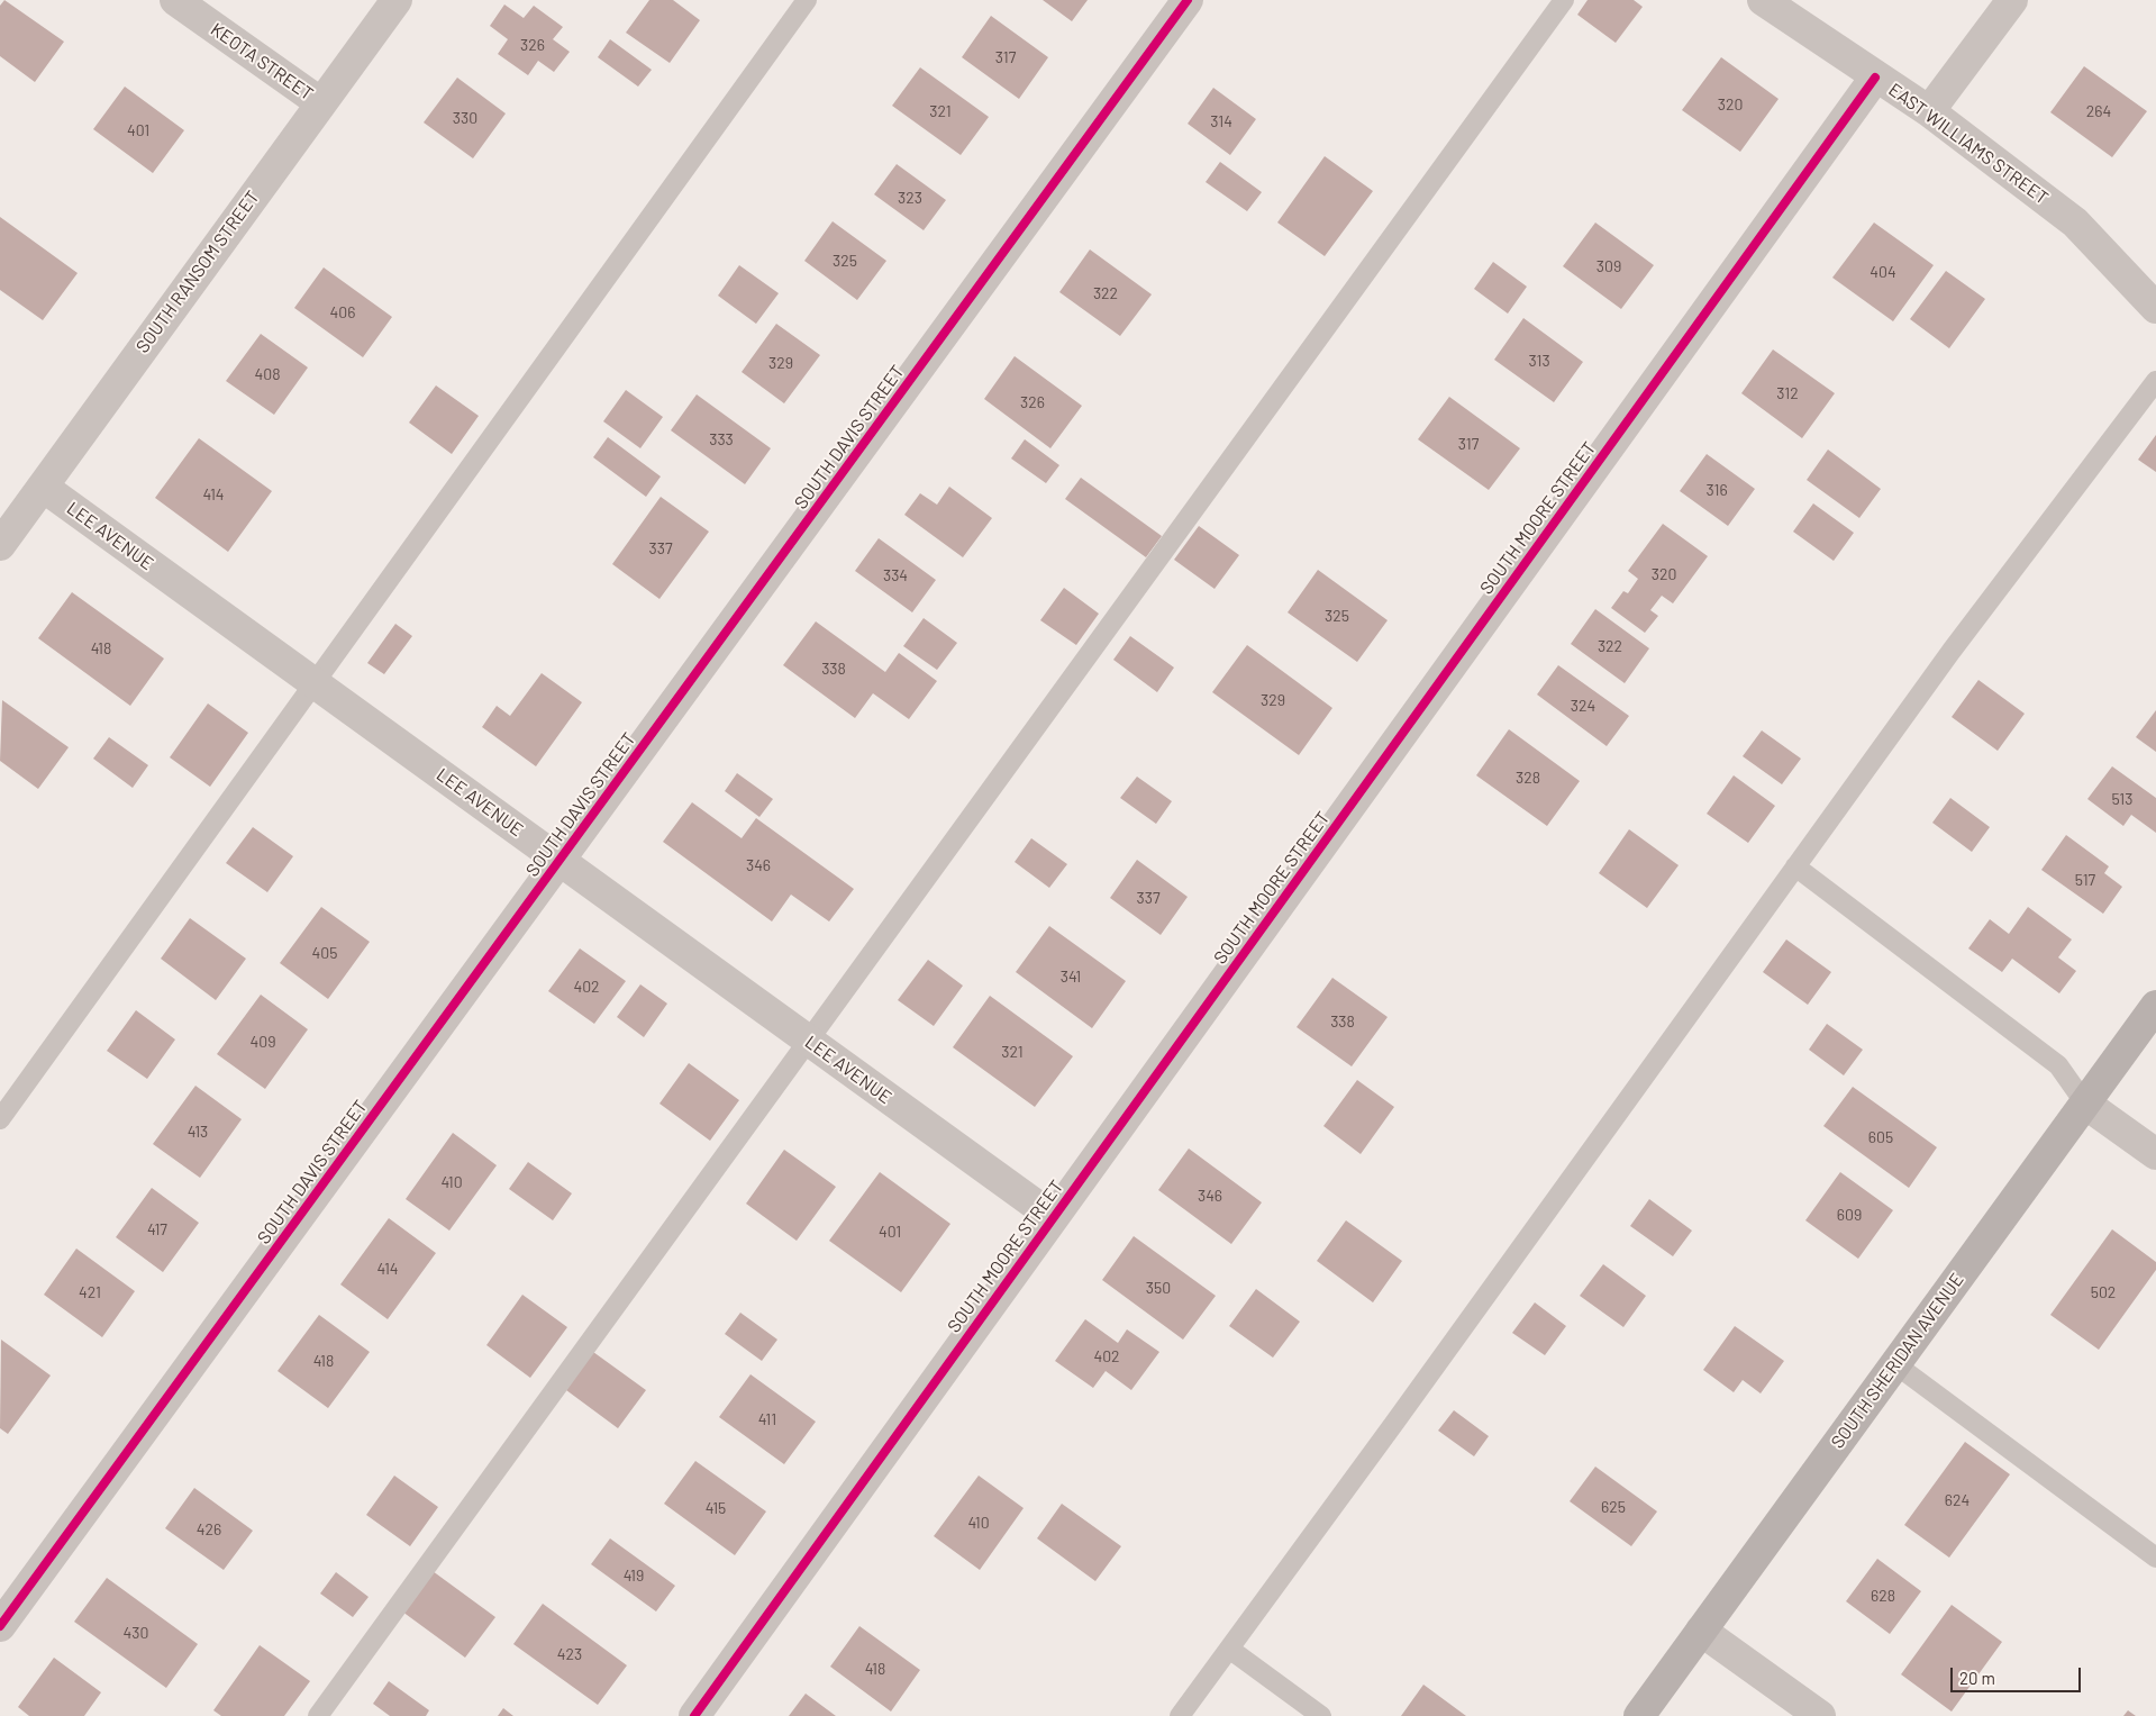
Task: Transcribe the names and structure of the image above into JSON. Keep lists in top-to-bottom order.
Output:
{
  "streets": {
    "street": [
      "KEOTA STREET",
      "EAST WILLIAMS STREET",
      "SOUTH RANSOM STREET",
      "SOUTH DAVIS STREET",
      "SOUTH MOORE STREET",
      "LEE AVENUE",
      "SOUTH SHERIDAN AVENUE"
    ]
  },
  "crossings": [
    ["KEOTA STREET", "SOUTH RANSOM STREET"],
    ["EAST WILLIAMS STREET", "SOUTH MOORE STREET"],
    ["SOUTH RANSOM STREET", "LEE AVENUE"],
    ["SOUTH DAVIS STREET", "LEE AVENUE"],
    ["SOUTH MOORE STREET", "LEE AVENUE"]
  ],
  "house_numbers": [
    "326",
    "317",
    "320",
    "321",
    "264",
    "330",
    "314",
    "401",
    "323",
    "325",
    "309",
    "404",
    "322",
    "406",
    "313",
    "329",
    "408",
    "312",
    "326",
    "333",
    "317",
    "316",
    "414",
    "337",
    "320",
    "334",
    "325",
    "322",
    "418",
    "338",
    "329",
    "324",
    "328",
    "513",
    "346",
    "517",
    "337",
    "405",
    "341",
    "402",
    "338",
    "409",
    "321",
    "413",
    "605",
    "410",
    "346",
    "609",
    "417",
    "401",
    "414",
    "350",
    "421",
    "502",
    "402",
    "418",
    "411",
    "624",
    "625",
    "415",
    "410",
    "426",
    "419",
    "628",
    "430",
    "423",
    "418"
  ],
  "scale_bar": "20 m"
}
